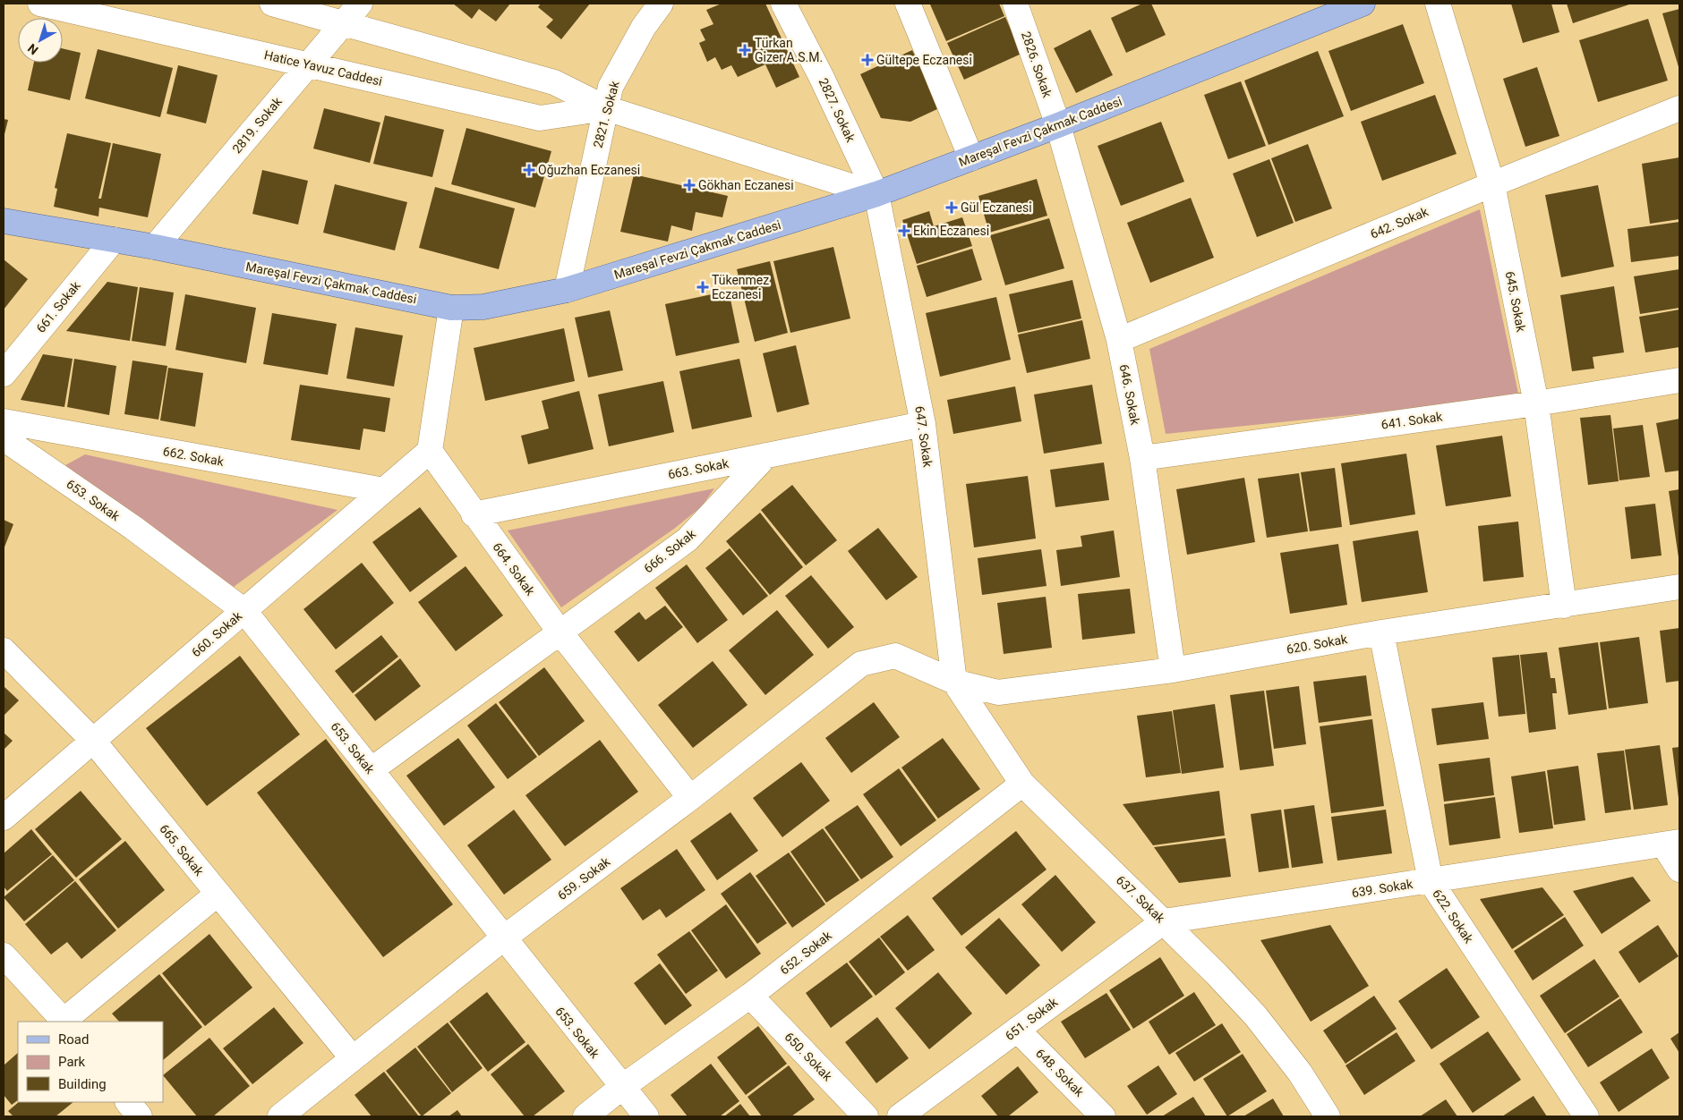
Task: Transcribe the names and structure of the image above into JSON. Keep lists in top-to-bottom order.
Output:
{
  "streets": {
    "main road": ["Mareşal Fevzi Çakmak Caddesi"],
    "street": [
      "2826. Sokak",
      "Hatice Yavuz Caddesi",
      "2827. Sokak",
      "2821. Sokak",
      "2819. Sokak",
      "642. Sokak",
      "645. Sokak",
      "661. Sokak",
      "646. Sokak",
      "641. Sokak",
      "647. Sokak",
      "662. Sokak",
      "663. Sokak",
      "653. Sokak",
      "666. Sokak",
      "664. Sokak",
      "660. Sokak",
      "620. Sokak",
      "665. Sokak",
      "659. Sokak",
      "639. Sokak",
      "637. Sokak",
      "622. Sokak",
      "652. Sokak",
      "651. Sokak",
      "650. Sokak",
      "648. Sokak"
    ]
  },
  "crossings": [
    ["2826. Sokak", "Mareşal Fevzi Çakmak Caddesi"],
    ["2826. Sokak", "646. Sokak"],
    ["Hatice Yavuz Caddesi", "2821. Sokak"],
    ["Hatice Yavuz Caddesi", "2819. Sokak"],
    ["2827. Sokak", "Mareşal Fevzi Çakmak Caddesi"],
    ["2827. Sokak", "647. Sokak"],
    ["2821. Sokak", "Mareşal Fevzi Çakmak Caddesi"],
    ["2819. Sokak", "Mareşal Fevzi Çakmak Caddesi"],
    ["Mareşal Fevzi Çakmak Caddesi", "661. Sokak"],
    ["Mareşal Fevzi Çakmak Caddesi", "646. Sokak"],
    ["Mareşal Fevzi Çakmak Caddesi", "647. Sokak"],
    ["642. Sokak", "645. Sokak"],
    ["642. Sokak", "646. Sokak"],
    ["645. Sokak", "641. Sokak"],
    ["645. Sokak", "620. Sokak"],
    ["646. Sokak", "641. Sokak"],
    ["646. Sokak", "620. Sokak"],
    ["647. Sokak", "663. Sokak"],
    ["647. Sokak", "620. Sokak"],
    ["647. Sokak", "637. Sokak"],
    ["662. Sokak", "660. Sokak"],
    ["663. Sokak", "666. Sokak"],
    ["663. Sokak", "664. Sokak"],
    ["653. Sokak", "666. Sokak"],
    ["653. Sokak", "660. Sokak"],
    ["653. Sokak", "659. Sokak"],
    ["653. Sokak", "652. Sokak"],
    ["666. Sokak", "664. Sokak"],
    ["664. Sokak", "660. Sokak"],
    ["664. Sokak", "659. Sokak"],
    ["660. Sokak", "665. Sokak"],
    ["620. Sokak", "659. Sokak"],
    ["620. Sokak", "637. Sokak"],
    ["620. Sokak", "622. Sokak"],
    ["665. Sokak", "659. Sokak"],
    ["639. Sokak", "637. Sokak"],
    ["639. Sokak", "622. Sokak"],
    ["639. Sokak", "651. Sokak"],
    ["637. Sokak", "652. Sokak"],
    ["637. Sokak", "651. Sokak"],
    ["652. Sokak", "650. Sokak"],
    ["651. Sokak", "648. Sokak"]
  ],
  "places": {
    "health": [
      "Türkan Gizer A.S.M.",
      "Gültepe Eczanesi",
      "Oğuzhan Eczanesi",
      "Gökhan Eczanesi",
      "Gül Eczanesi",
      "Ekin Eczanesi",
      "Tükenmez Eczanesi"
    ]
  },
  "legend": ["Road", "Park", "Building"],
  "north": "bottom left"
}
